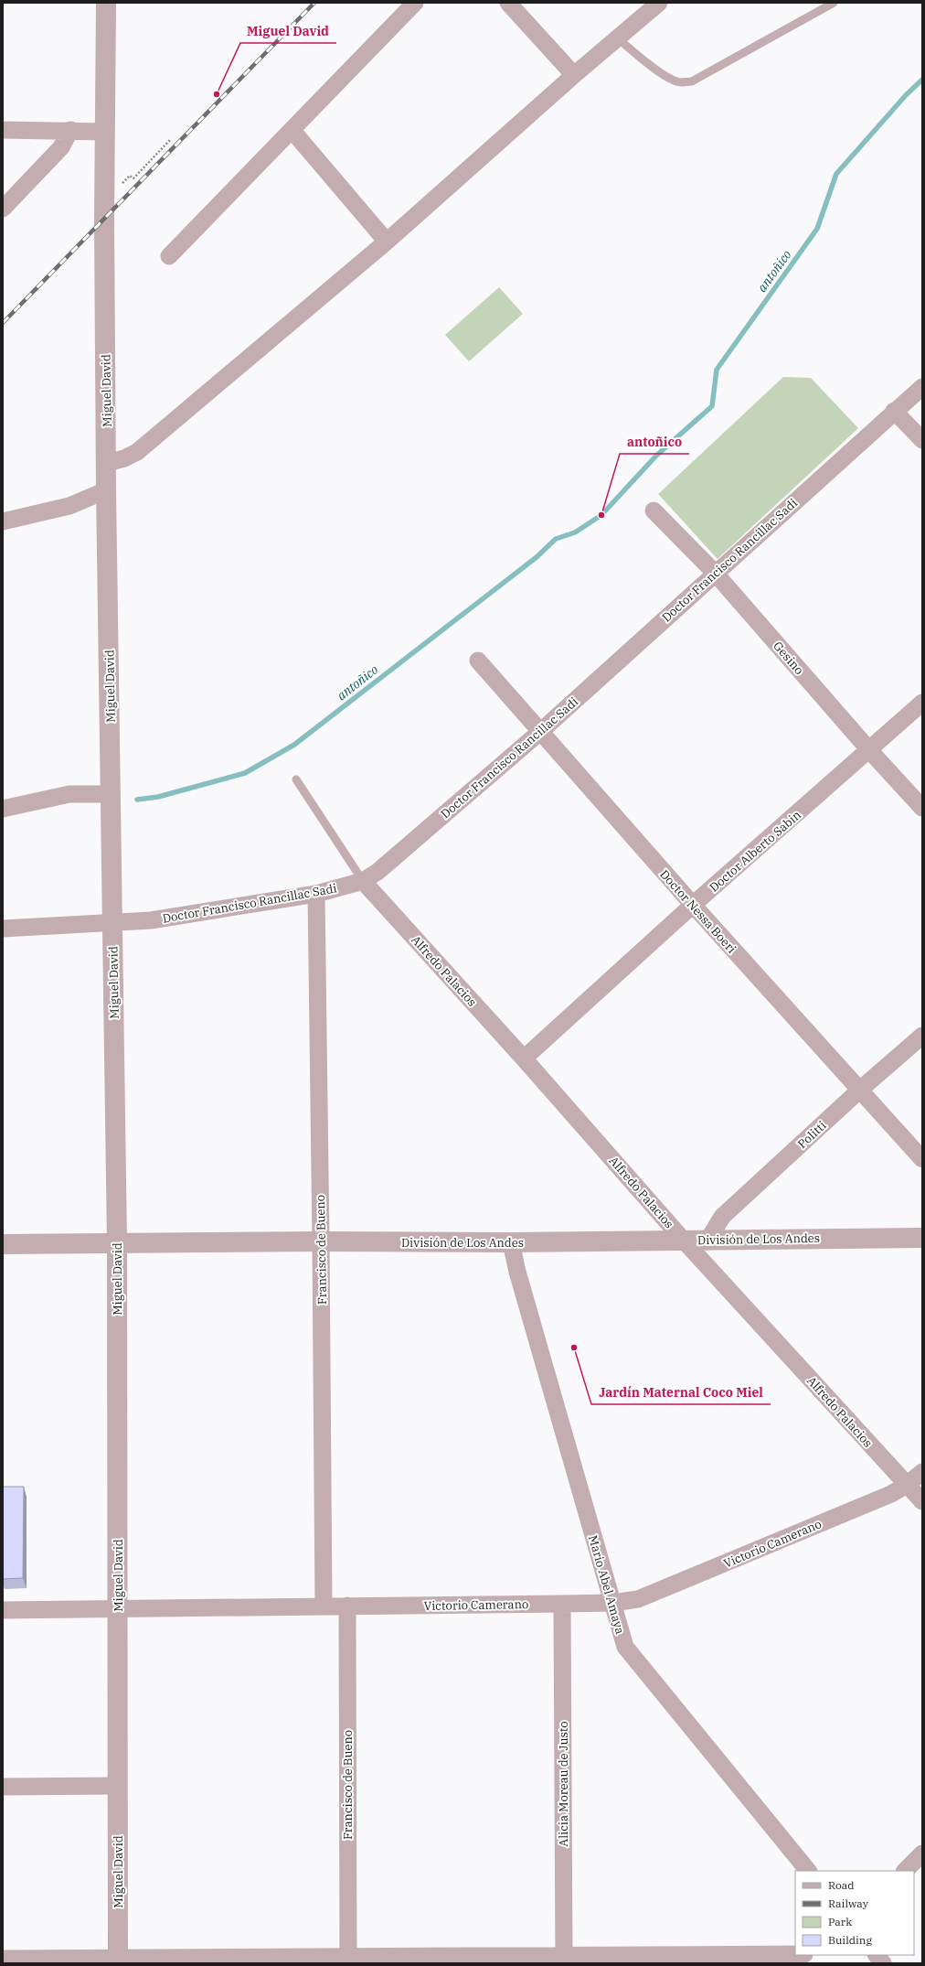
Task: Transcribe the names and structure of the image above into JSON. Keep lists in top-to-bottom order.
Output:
{
  "streets": {
    "street": [
      "Miguel David",
      "Doctor Francisco Rancillac Sadi",
      "Gesino",
      "Doctor Alberto Sabin",
      "Doctor Nessa Boeri",
      "Alfredo Palacios",
      "Politti",
      "División de Los Andes",
      "Francisco de Bueno",
      "Victorio Camerano",
      "Mario Abel Amaya",
      "Alicia Moreau de Justo"
    ]
  },
  "crossings": [
    ["Miguel David", "Doctor Francisco Rancillac Sadi"],
    ["Miguel David", "División de Los Andes"],
    ["Miguel David", "Victorio Camerano"],
    ["Doctor Francisco Rancillac Sadi", "Gesino"],
    ["Doctor Francisco Rancillac Sadi", "Doctor Nessa Boeri"],
    ["Doctor Francisco Rancillac Sadi", "Alfredo Palacios"],
    ["Doctor Francisco Rancillac Sadi", "Francisco de Bueno"],
    ["Gesino", "Doctor Alberto Sabin"],
    ["Doctor Alberto Sabin", "Doctor Nessa Boeri"],
    ["Doctor Alberto Sabin", "Alfredo Palacios"],
    ["Doctor Nessa Boeri", "Politti"],
    ["Alfredo Palacios", "División de Los Andes"],
    ["Alfredo Palacios", "Victorio Camerano"],
    ["Politti", "División de Los Andes"],
    ["División de Los Andes", "Francisco de Bueno"],
    ["División de Los Andes", "Mario Abel Amaya"],
    ["Francisco de Bueno", "Victorio Camerano"],
    ["Victorio Camerano", "Mario Abel Amaya"],
    ["Victorio Camerano", "Alicia Moreau de Justo"]
  ],
  "water": ["antoñico"],
  "places": ["Miguel David", "antoñico", "Jardín Maternal Coco Miel"],
  "legend": [
    "Road",
    "Railway",
    "Park",
    "Building"
  ]
}
